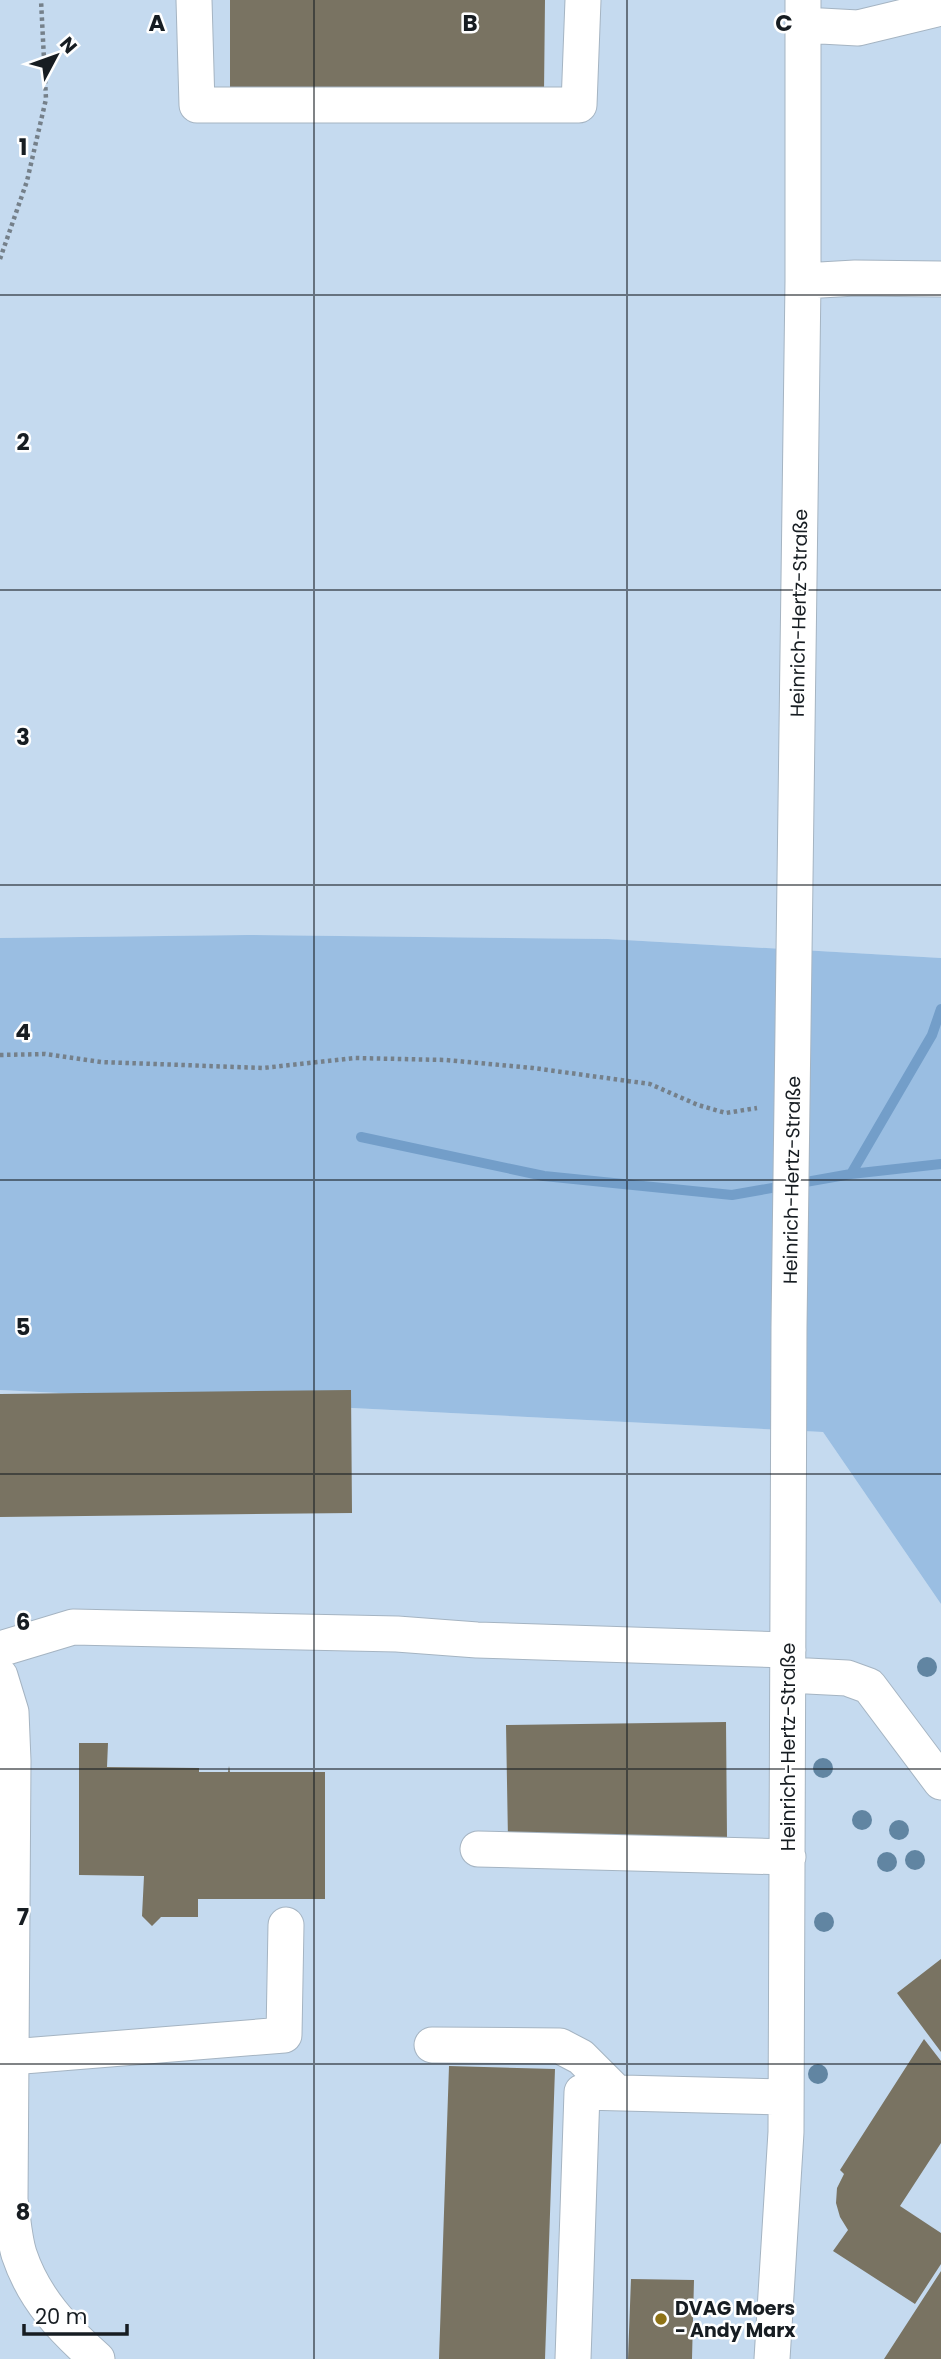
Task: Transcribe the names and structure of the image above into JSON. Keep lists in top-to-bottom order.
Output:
{
  "streets": {
    "street": ["Heinrich-Hertz-Straße"]
  },
  "places": ["DVAG Moers - Andy Marx"],
  "scale_bar": "20 m",
  "north": "top right",
  "grid": {
    "columns": ["A", "B", "C"],
    "rows": [
      "1",
      "2",
      "3",
      "4",
      "5",
      "6",
      "7",
      "8"
    ]
  }
}
